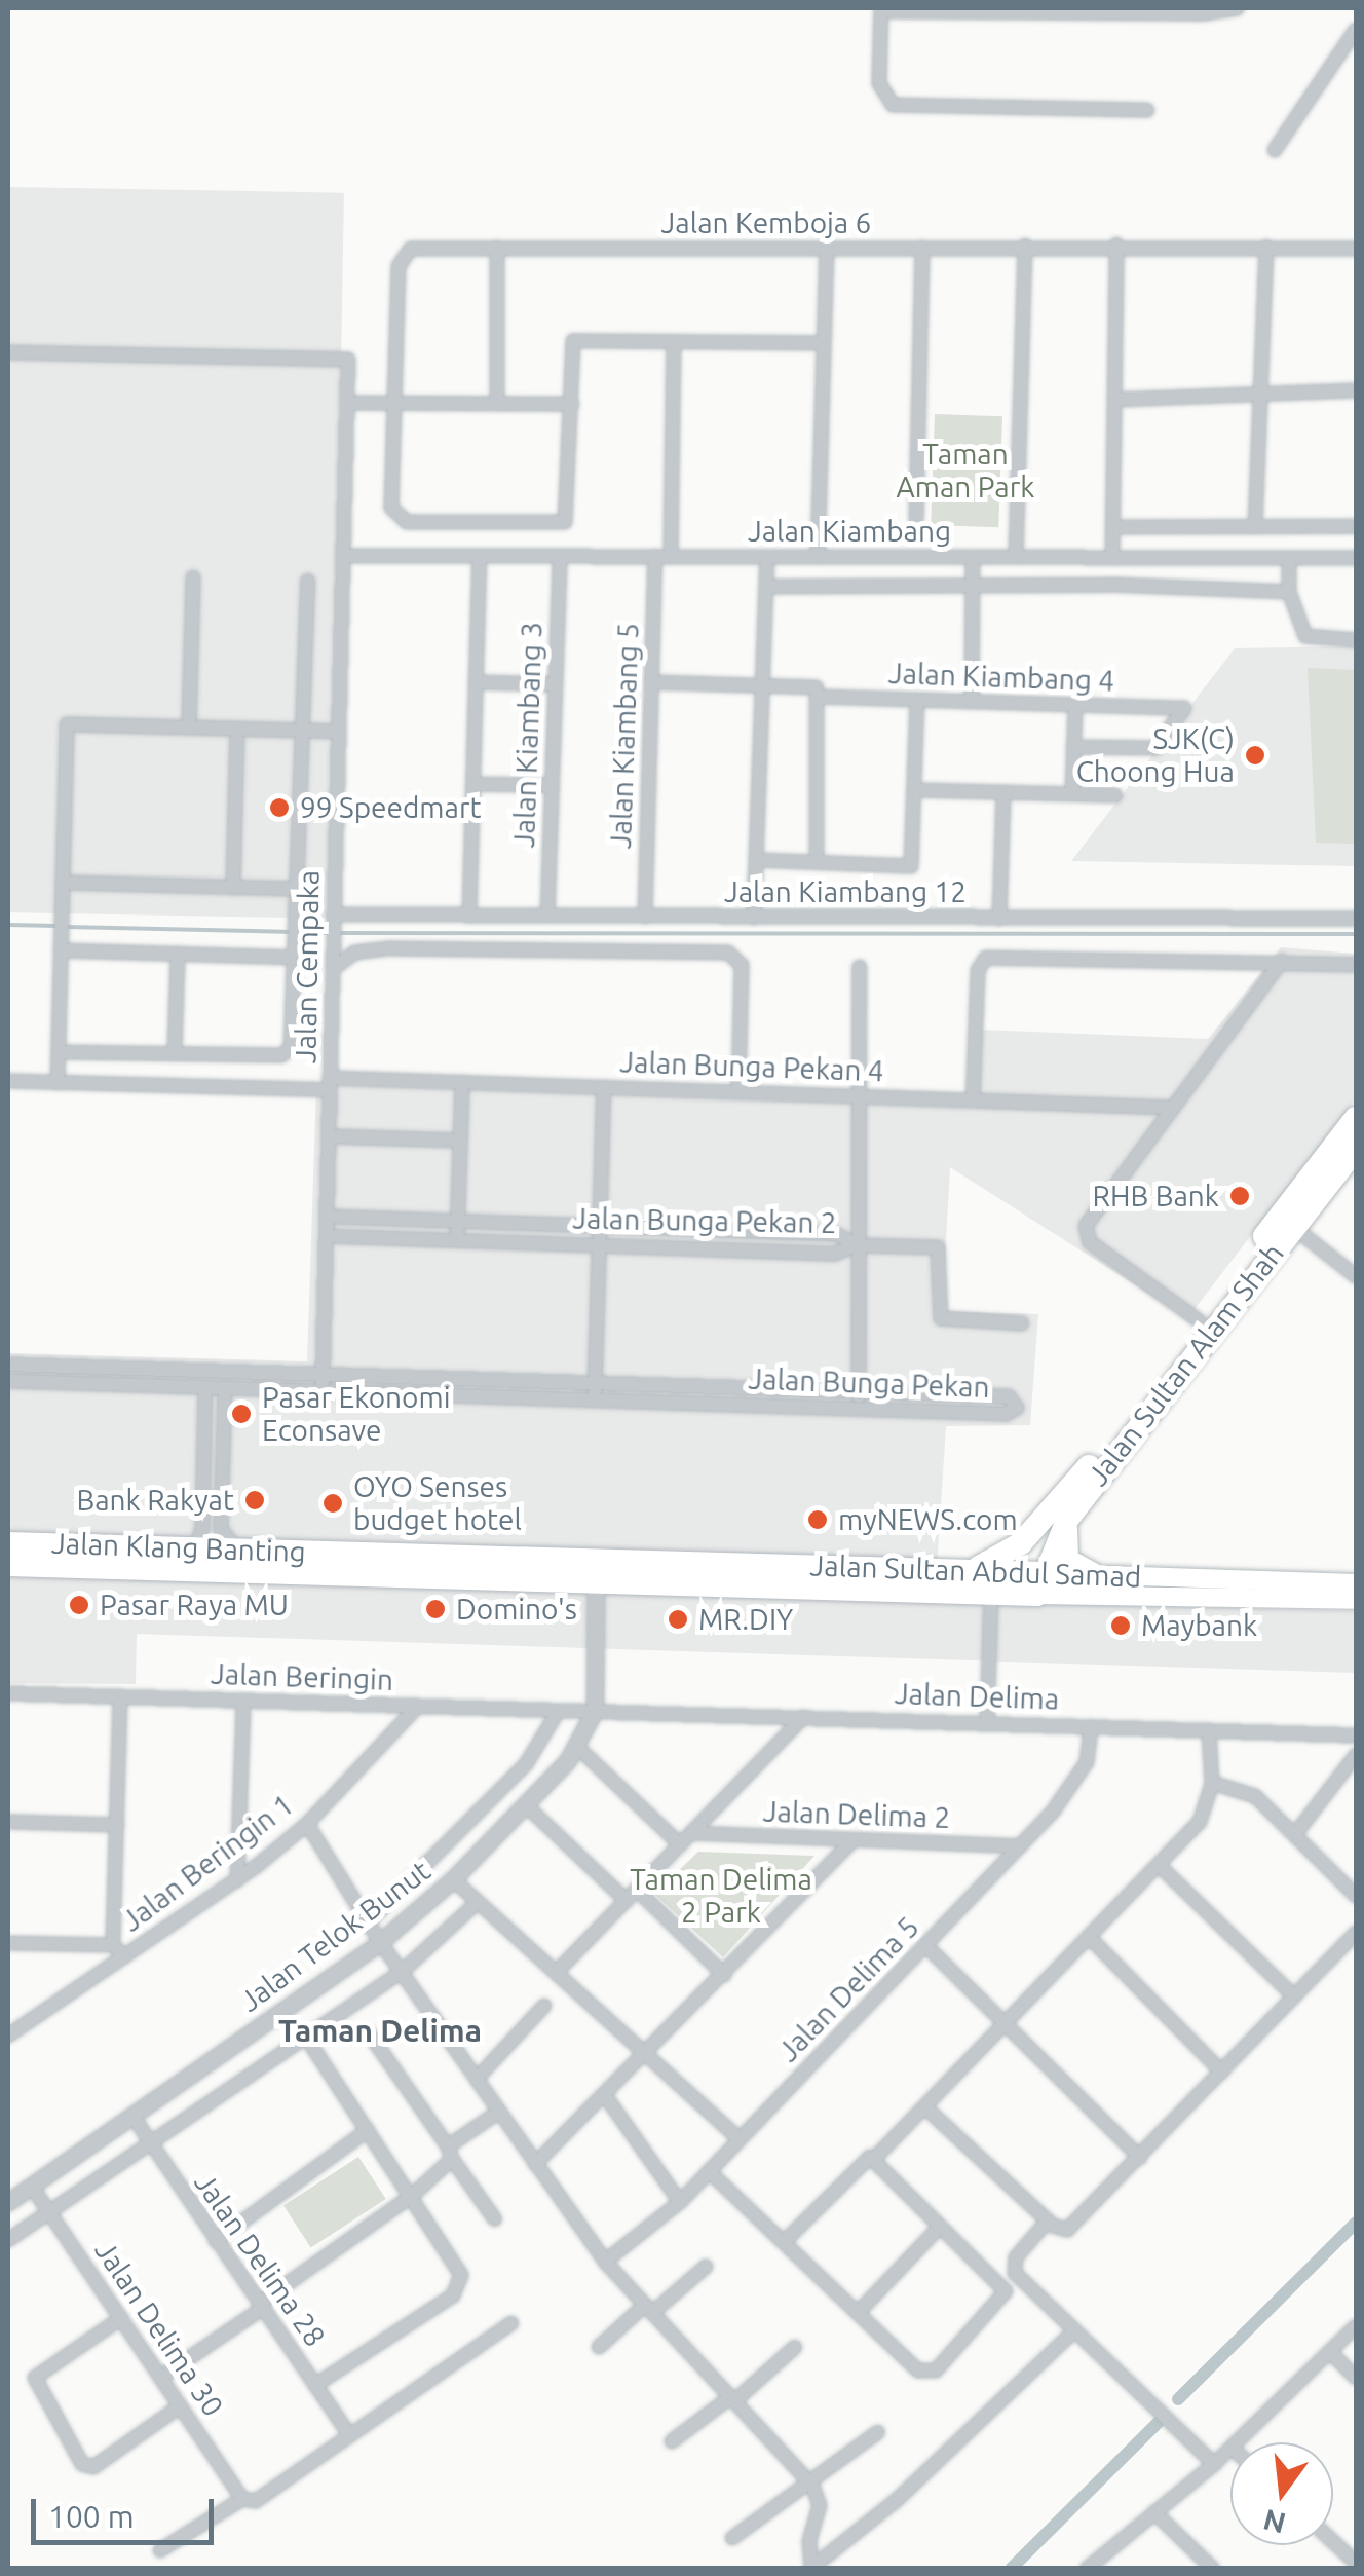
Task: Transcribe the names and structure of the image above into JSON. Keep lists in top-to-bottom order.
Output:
{
  "streets": {
    "highway": ["Jalan Sultan Alam Shah", "Jalan Klang Banting", "Jalan Sultan Abdul Samad"],
    "street": [
      "Jalan Kemboja 6",
      "Jalan Kiambang",
      "Jalan Kiambang 4",
      "Jalan Kiambang 3",
      "Jalan Kiambang 5",
      "Jalan Kiambang 12",
      "Jalan Cempaka",
      "Jalan Bunga Pekan 4",
      "Jalan Bunga Pekan 2",
      "Jalan Bunga Pekan",
      "Jalan Beringin",
      "Jalan Delima",
      "Jalan Delima 2",
      "Jalan Beringin 1",
      "Jalan Telok Bunut",
      "Jalan Delima 5",
      "Jalan Delima 28",
      "Jalan Delima 30"
    ]
  },
  "crossings": [
    ["Jalan Kiambang", "Jalan Kiambang 3"],
    ["Jalan Kiambang", "Jalan Kiambang 5"],
    ["Jalan Kiambang", "Jalan Cempaka"],
    ["Jalan Kiambang 4", "Jalan Kiambang 5"],
    ["Jalan Kiambang 3", "Jalan Kiambang 12"],
    ["Jalan Kiambang 5", "Jalan Kiambang 12"],
    ["Jalan Kiambang 12", "Jalan Cempaka"],
    ["Jalan Cempaka", "Jalan Bunga Pekan 4"],
    ["Jalan Cempaka", "Jalan Bunga Pekan 2"],
    ["Jalan Cempaka", "Jalan Bunga Pekan"],
    ["Jalan Sultan Alam Shah", "Jalan Sultan Abdul Samad"],
    ["Jalan Klang Banting", "Jalan Sultan Abdul Samad"],
    ["Jalan Klang Banting", "Jalan Telok Bunut"],
    ["Jalan Sultan Abdul Samad", "Jalan Telok Bunut"],
    ["Jalan Beringin", "Jalan Delima"],
    ["Jalan Beringin", "Jalan Beringin 1"],
    ["Jalan Beringin", "Jalan Telok Bunut"],
    ["Jalan Delima", "Jalan Telok Bunut"],
    ["Jalan Delima", "Jalan Delima 5"],
    ["Jalan Delima 2", "Jalan Delima 5"],
    ["Jalan Telok Bunut", "Jalan Delima 28"],
    ["Jalan Telok Bunut", "Jalan Delima 30"]
  ],
  "districts": ["Taman Delima"],
  "parks": ["Taman Aman Park", "Taman Delima 2 Park"],
  "places": [
    "SJK(C) Choong Hua",
    "99 Speedmart",
    "RHB Bank",
    "Pasar Ekonomi Econsave",
    "Bank Rakyat",
    "OYO Senses budget hotel",
    "myNEWS.com",
    "Pasar Raya MU",
    "Domino's",
    "MR.DIY",
    "Maybank"
  ],
  "scale_bar": "100 m",
  "north": "bottom"
}
